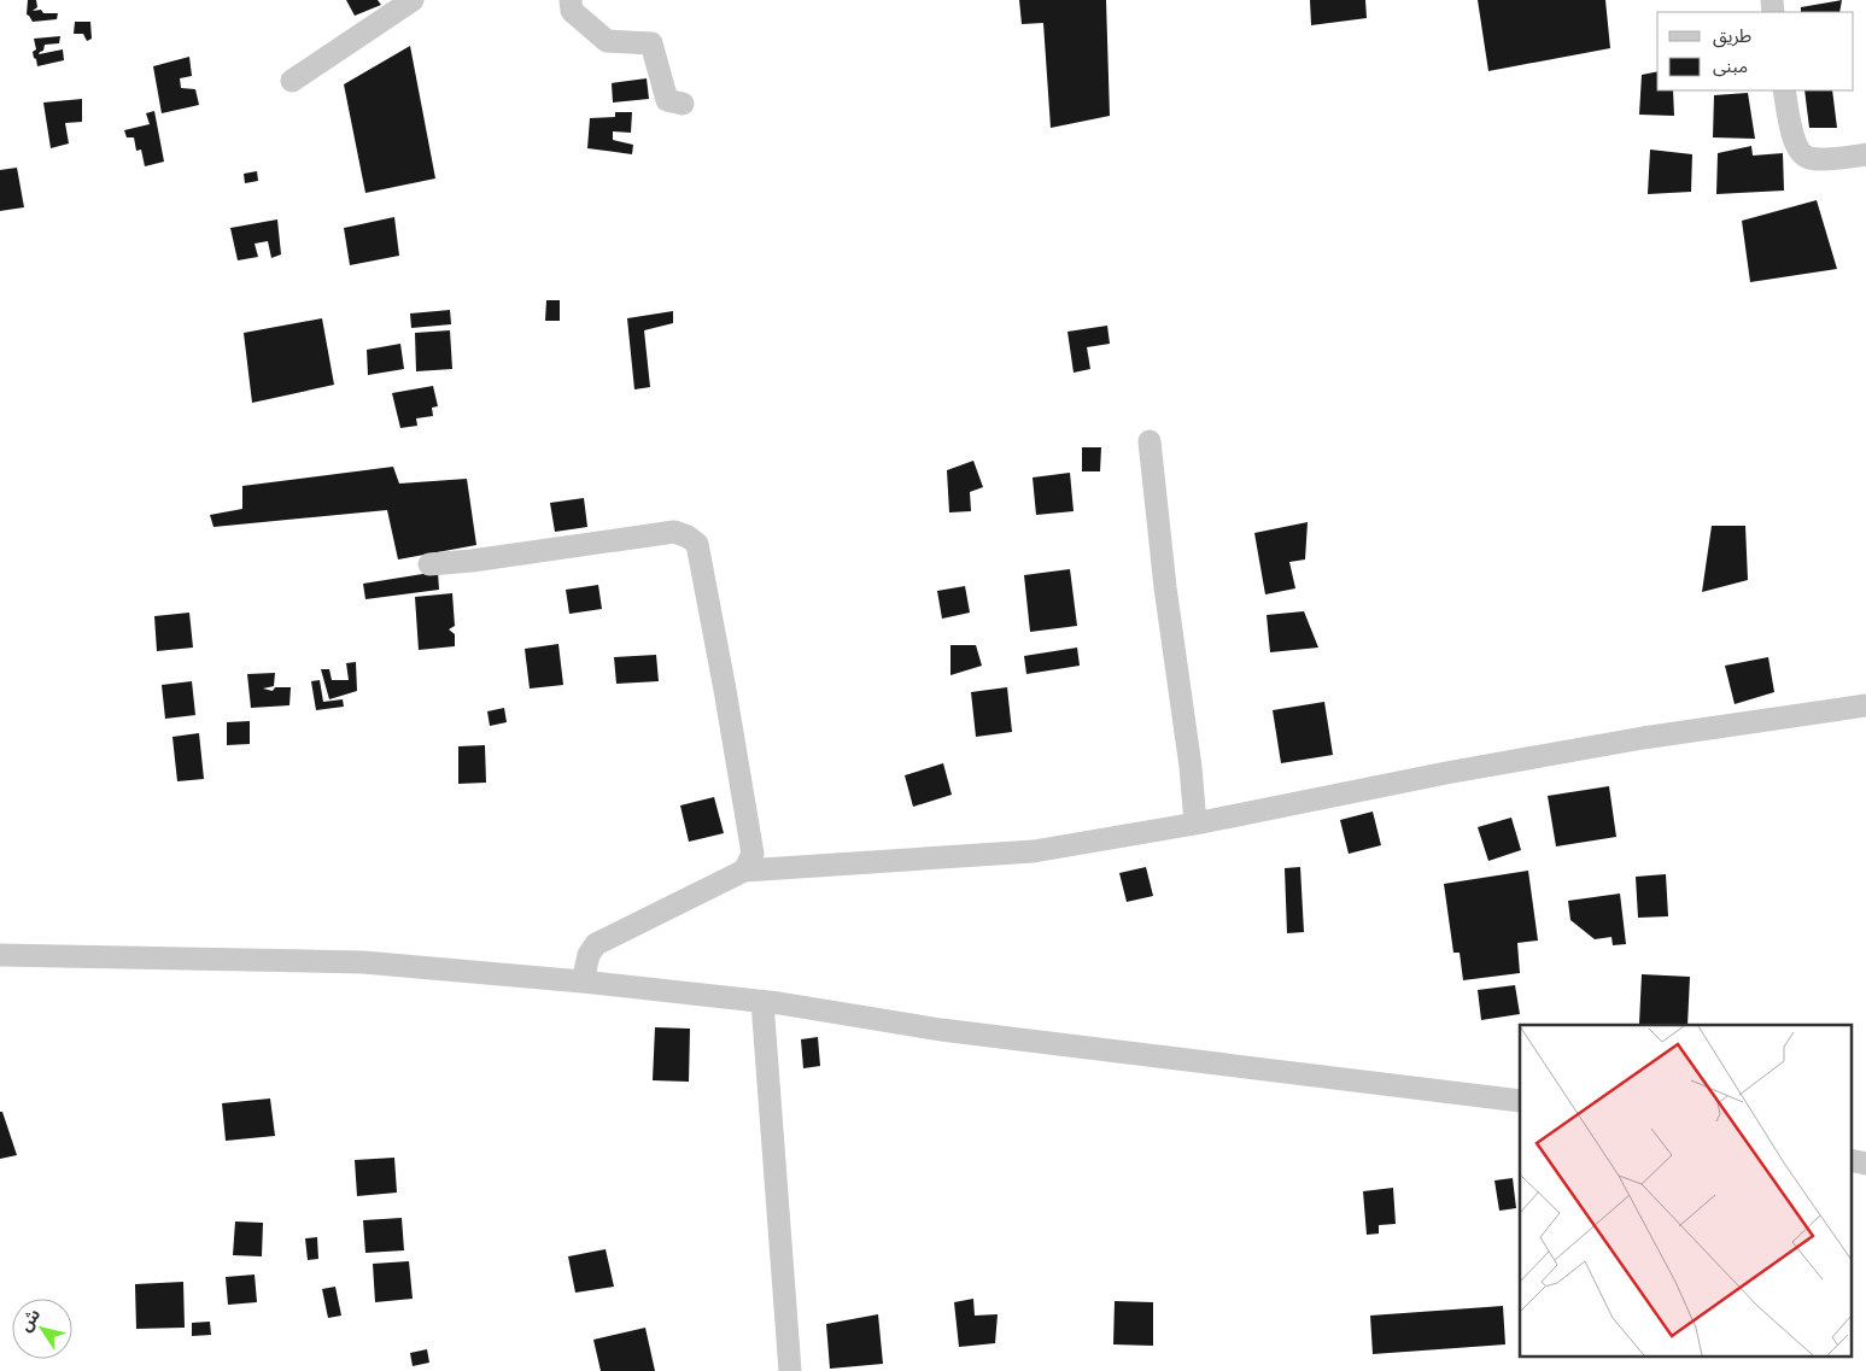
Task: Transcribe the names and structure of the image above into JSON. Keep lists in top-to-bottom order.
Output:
{
  "legend": ["طريق", "مبنى"],
  "north": "top left"
}
